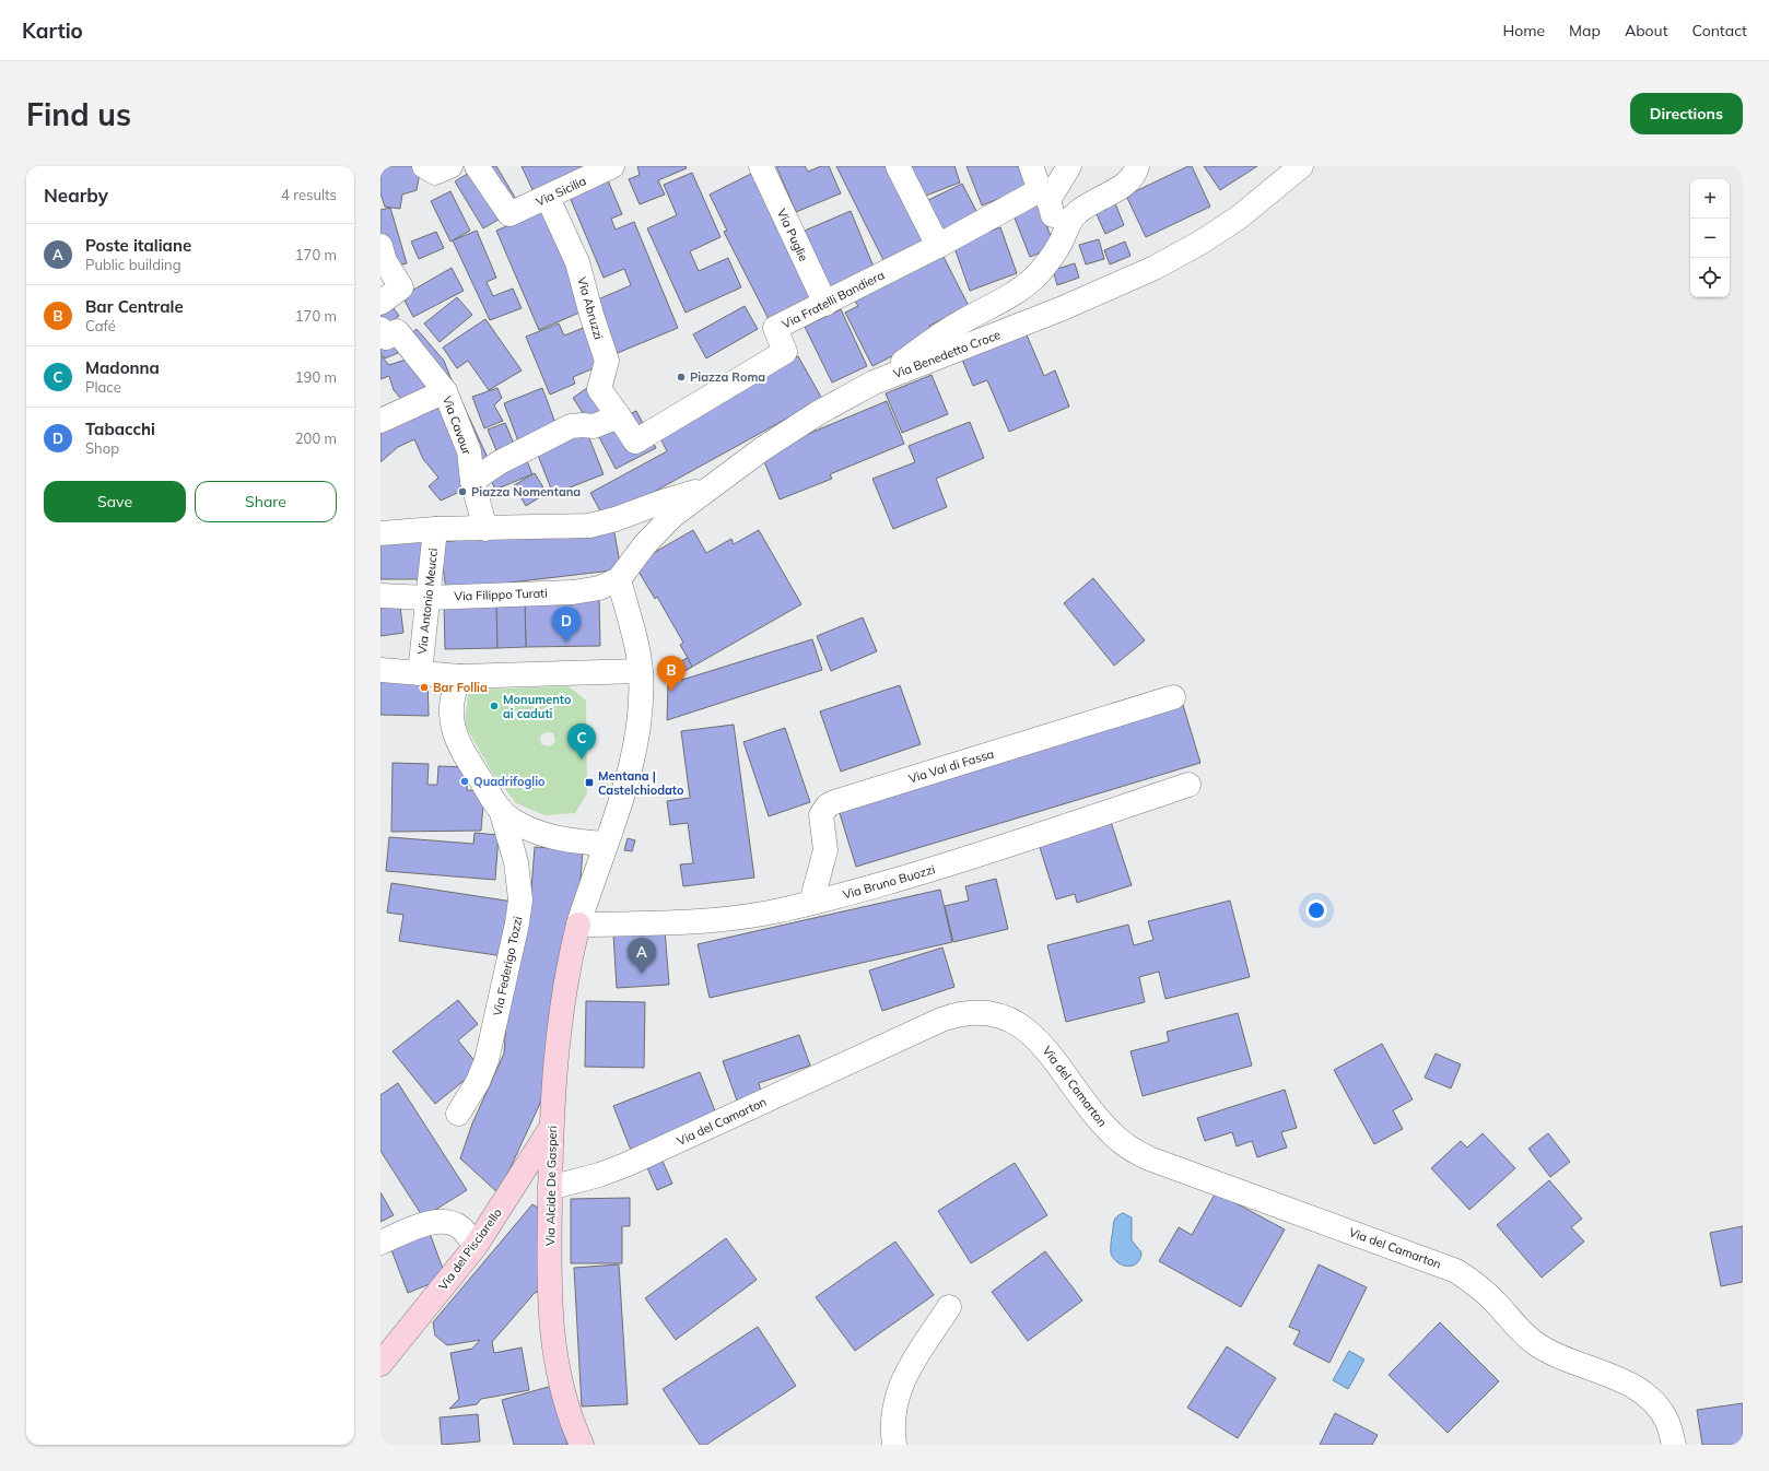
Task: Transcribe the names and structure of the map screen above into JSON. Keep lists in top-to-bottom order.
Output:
{
  "streets": {
    "street": [
      "Via Sicilia",
      "Via Puglie",
      "Via Fratelli Bandiera",
      "Via Abruzzi",
      "Via Benedetto Croce",
      "Via Cavour",
      "Via Filippo Turati",
      "Via Antonio Meucci",
      "Via Val di Fassa",
      "Via Bruno Buozzi",
      "Via Federigo Tozzi",
      "Via del Camarton",
      "Via Alcide De Gasperi",
      "Via del Pisciarello"
    ]
  },
  "crossings": [
    ["Via Sicilia", "Via Abruzzi"],
    ["Via Puglie", "Via Fratelli Bandiera"],
    ["Via Fratelli Bandiera", "Via Abruzzi"],
    ["Via Benedetto Croce", "Via Filippo Turati"],
    ["Via Filippo Turati", "Via Antonio Meucci"],
    ["Via Val di Fassa", "Via Bruno Buozzi"],
    ["Via Bruno Buozzi", "Via Alcide De Gasperi"],
    ["Via del Camarton", "Via Alcide De Gasperi"],
    ["Via Alcide De Gasperi", "Via del Pisciarello"]
  ],
  "places": {
    "other": [
      "Piazza Roma",
      "Piazza Nomentana",
      "Bar Follia",
      "Monumento ai caduti",
      "Quadrifoglio"
    ],
    "transit": ["Mentana | Castelchiodato"]
  },
  "page": {
    "header": "Kartio",
    "nav": [
      "Home",
      "Map",
      "About",
      "Contact"
    ],
    "buttons": [
      "Directions",
      ["Save", "Share"]
    ],
    "title": "Find us",
    "heading": ["Nearby", "4 results"],
    "map_buttons": ["+", "−"],
    "list": [
      {
        "mark": "A",
        "name": "Poste italiane",
        "note": "Public building",
        "value": "170 m"
      },
      {
        "mark": "B",
        "name": "Bar Centrale",
        "note": "Café",
        "value": "170 m"
      },
      {
        "mark": "C",
        "name": "Madonna",
        "note": "Place",
        "value": "190 m"
      },
      {
        "mark": "D",
        "name": "Tabacchi",
        "note": "Shop",
        "value": "200 m"
      }
    ],
    "pins": [
      "D",
      "B",
      "C",
      "A"
    ]
  }
}
